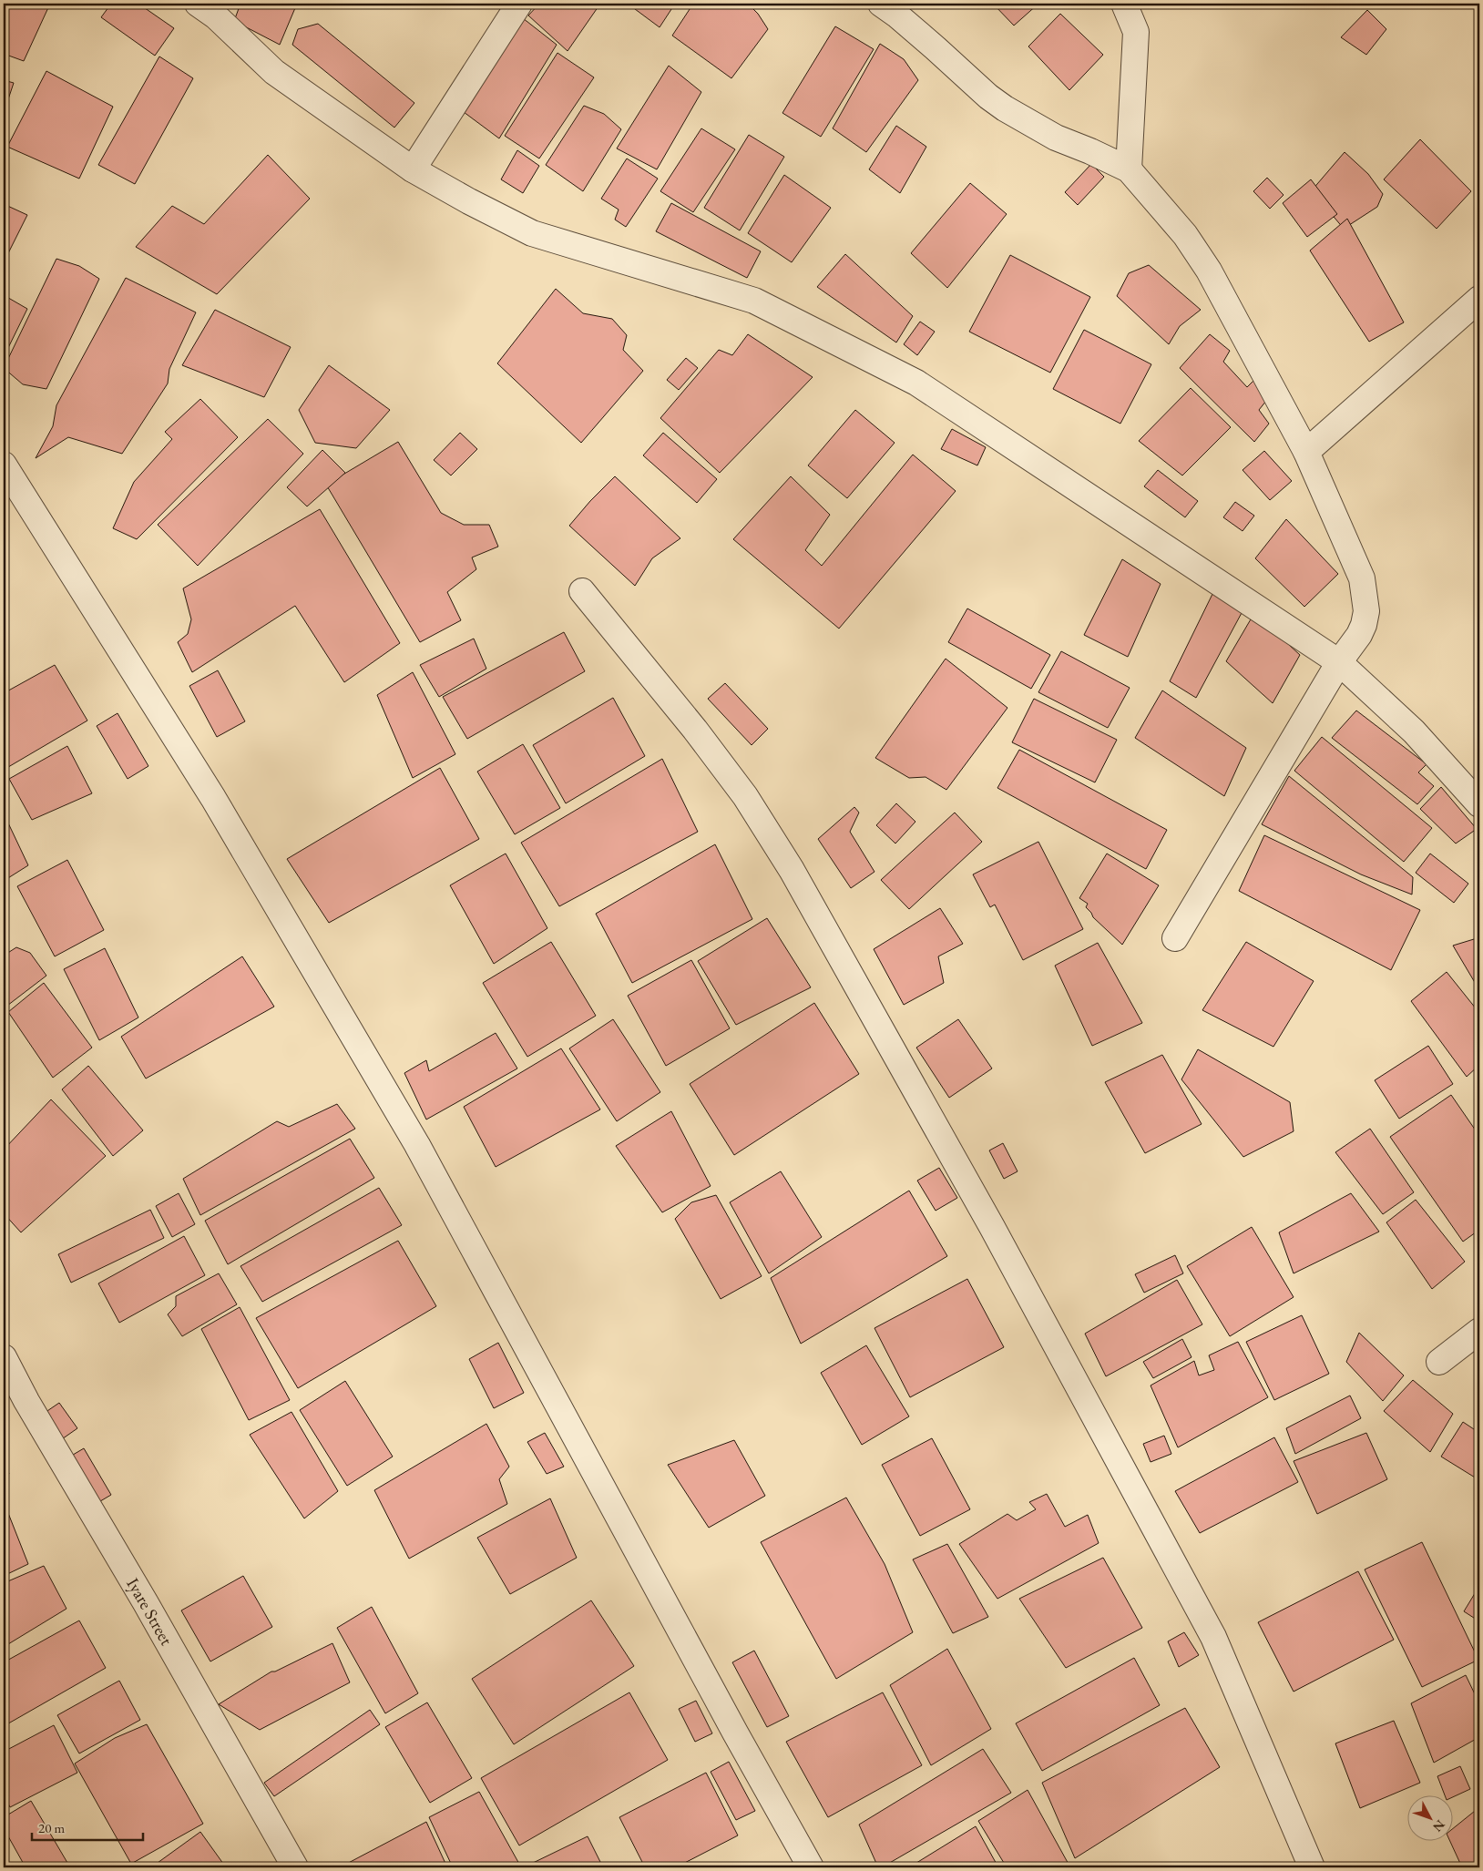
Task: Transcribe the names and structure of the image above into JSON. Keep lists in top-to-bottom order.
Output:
{
  "streets": {
    "street": ["Iyare Street"]
  },
  "scale_bar": "20 m",
  "north": "bottom right"
}
